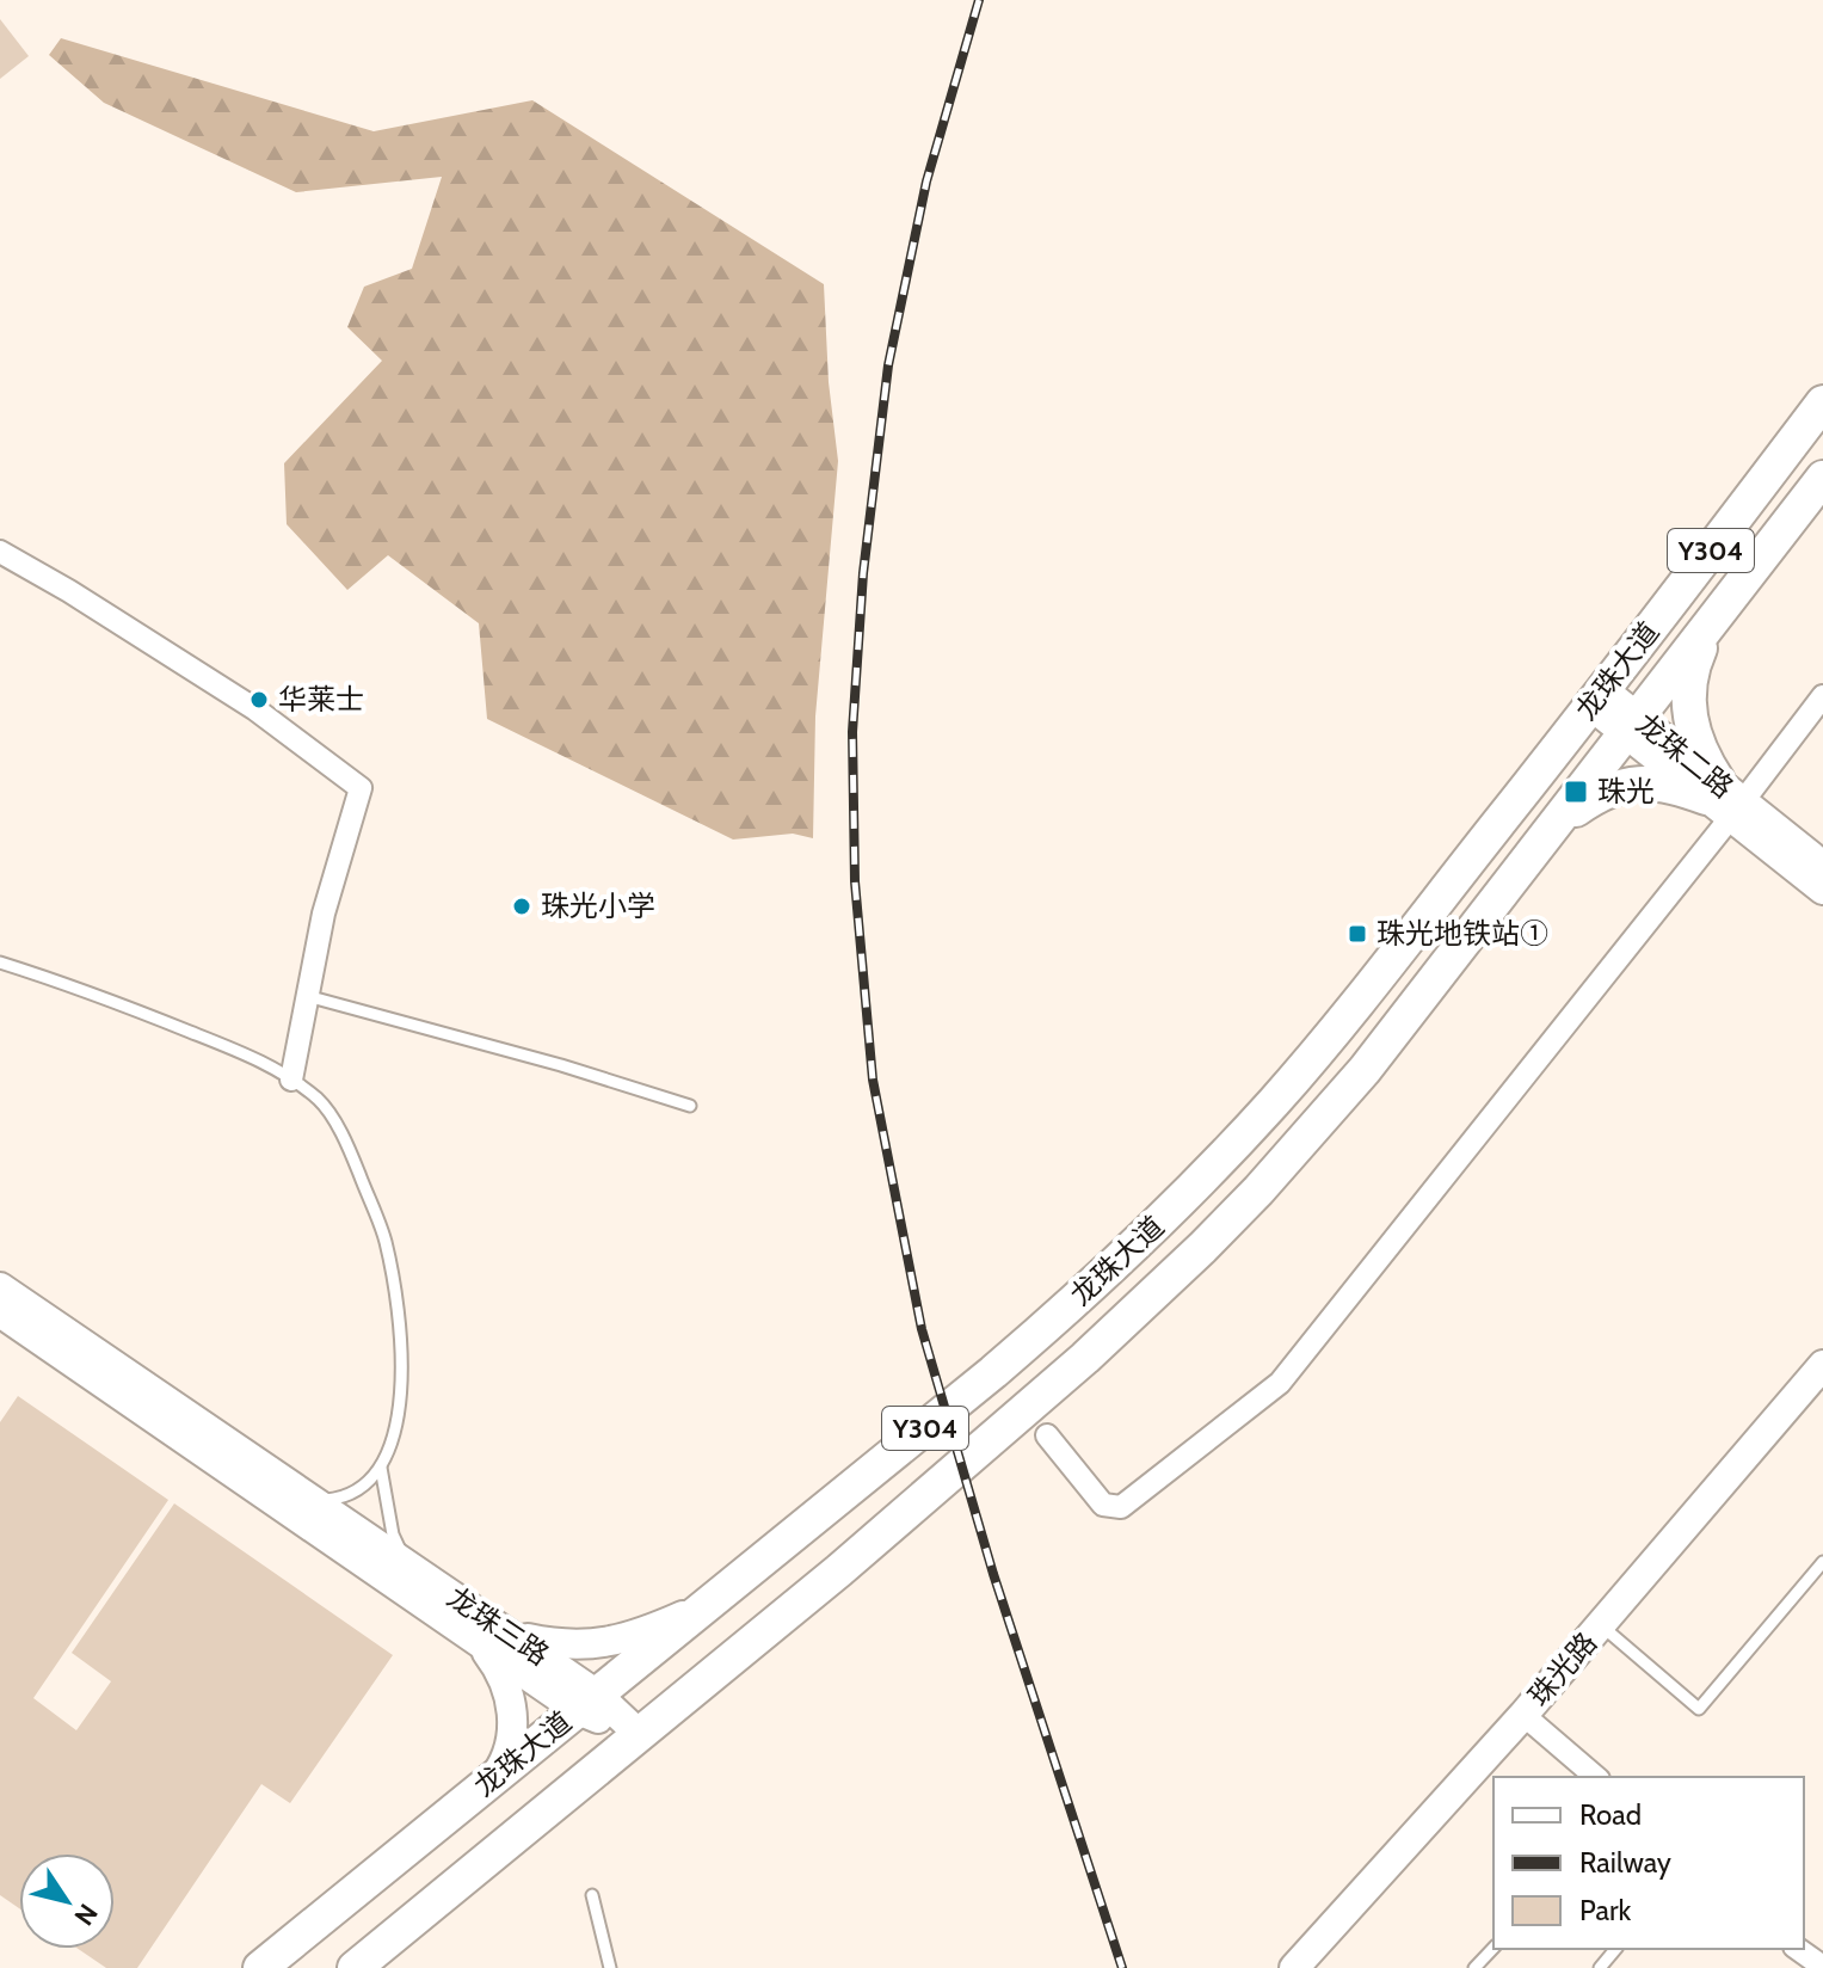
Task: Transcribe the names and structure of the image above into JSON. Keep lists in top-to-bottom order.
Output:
{
  "streets": {
    "main road": [
      "Y304",
      "龙珠大道",
      "龙珠二路",
      "龙珠三路",
      "珠光路"
    ]
  },
  "crossings": [
    ["龙珠大道", "龙珠二路"],
    ["龙珠大道", "龙珠三路"]
  ],
  "places": {
    "other": ["华莱士", "珠光小学"],
    "transit": ["珠光", "珠光地铁站①"]
  },
  "legend": ["Road", "Railway", "Park"],
  "north": "bottom right"
}
